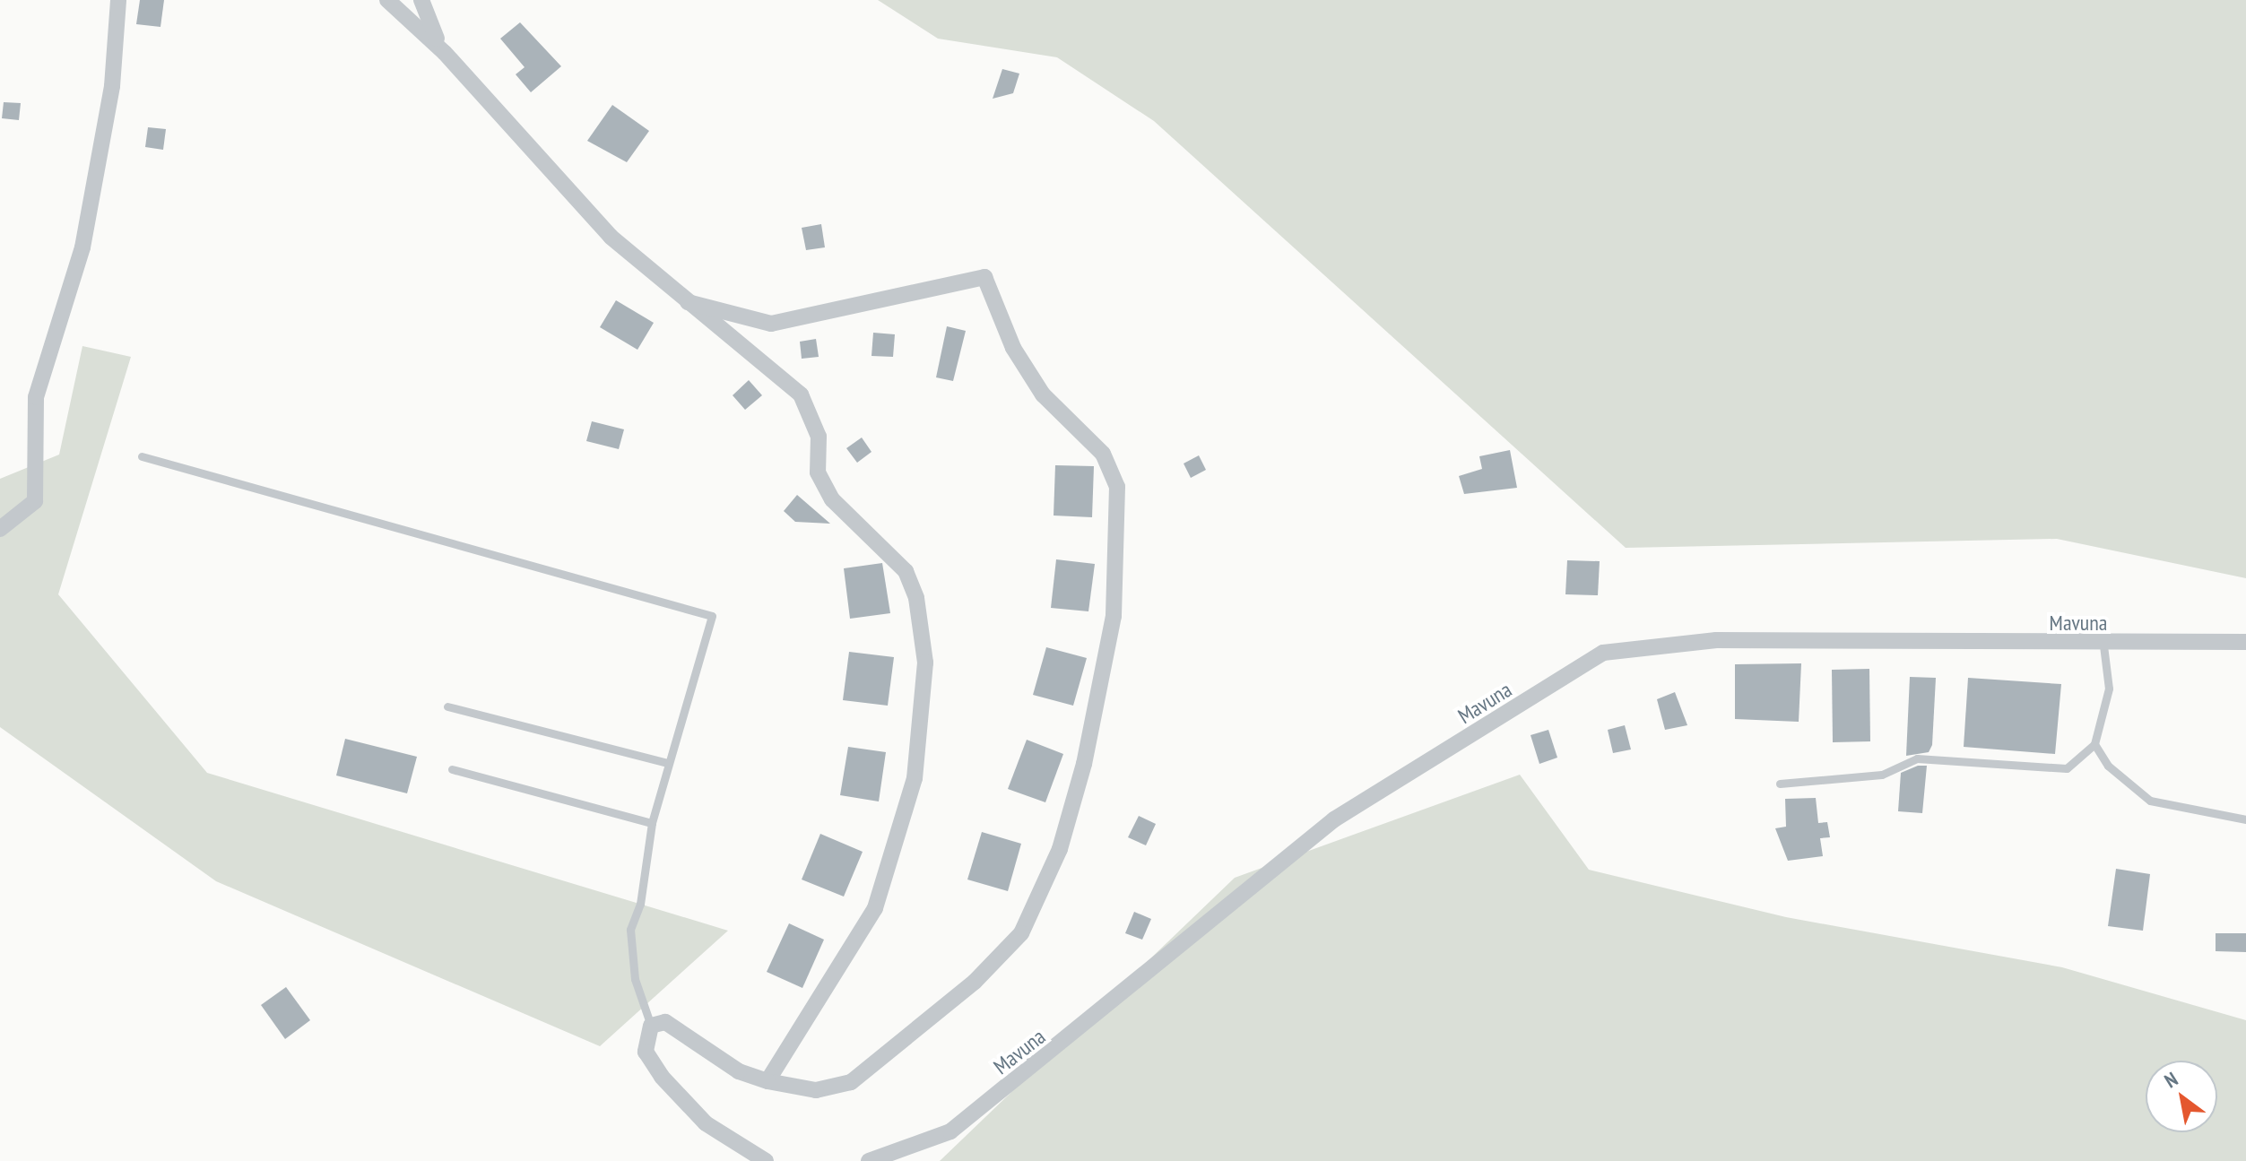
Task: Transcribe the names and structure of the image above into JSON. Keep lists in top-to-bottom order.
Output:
{
  "streets": {
    "street": ["Mavuna"]
  },
  "north": "top left"
}
